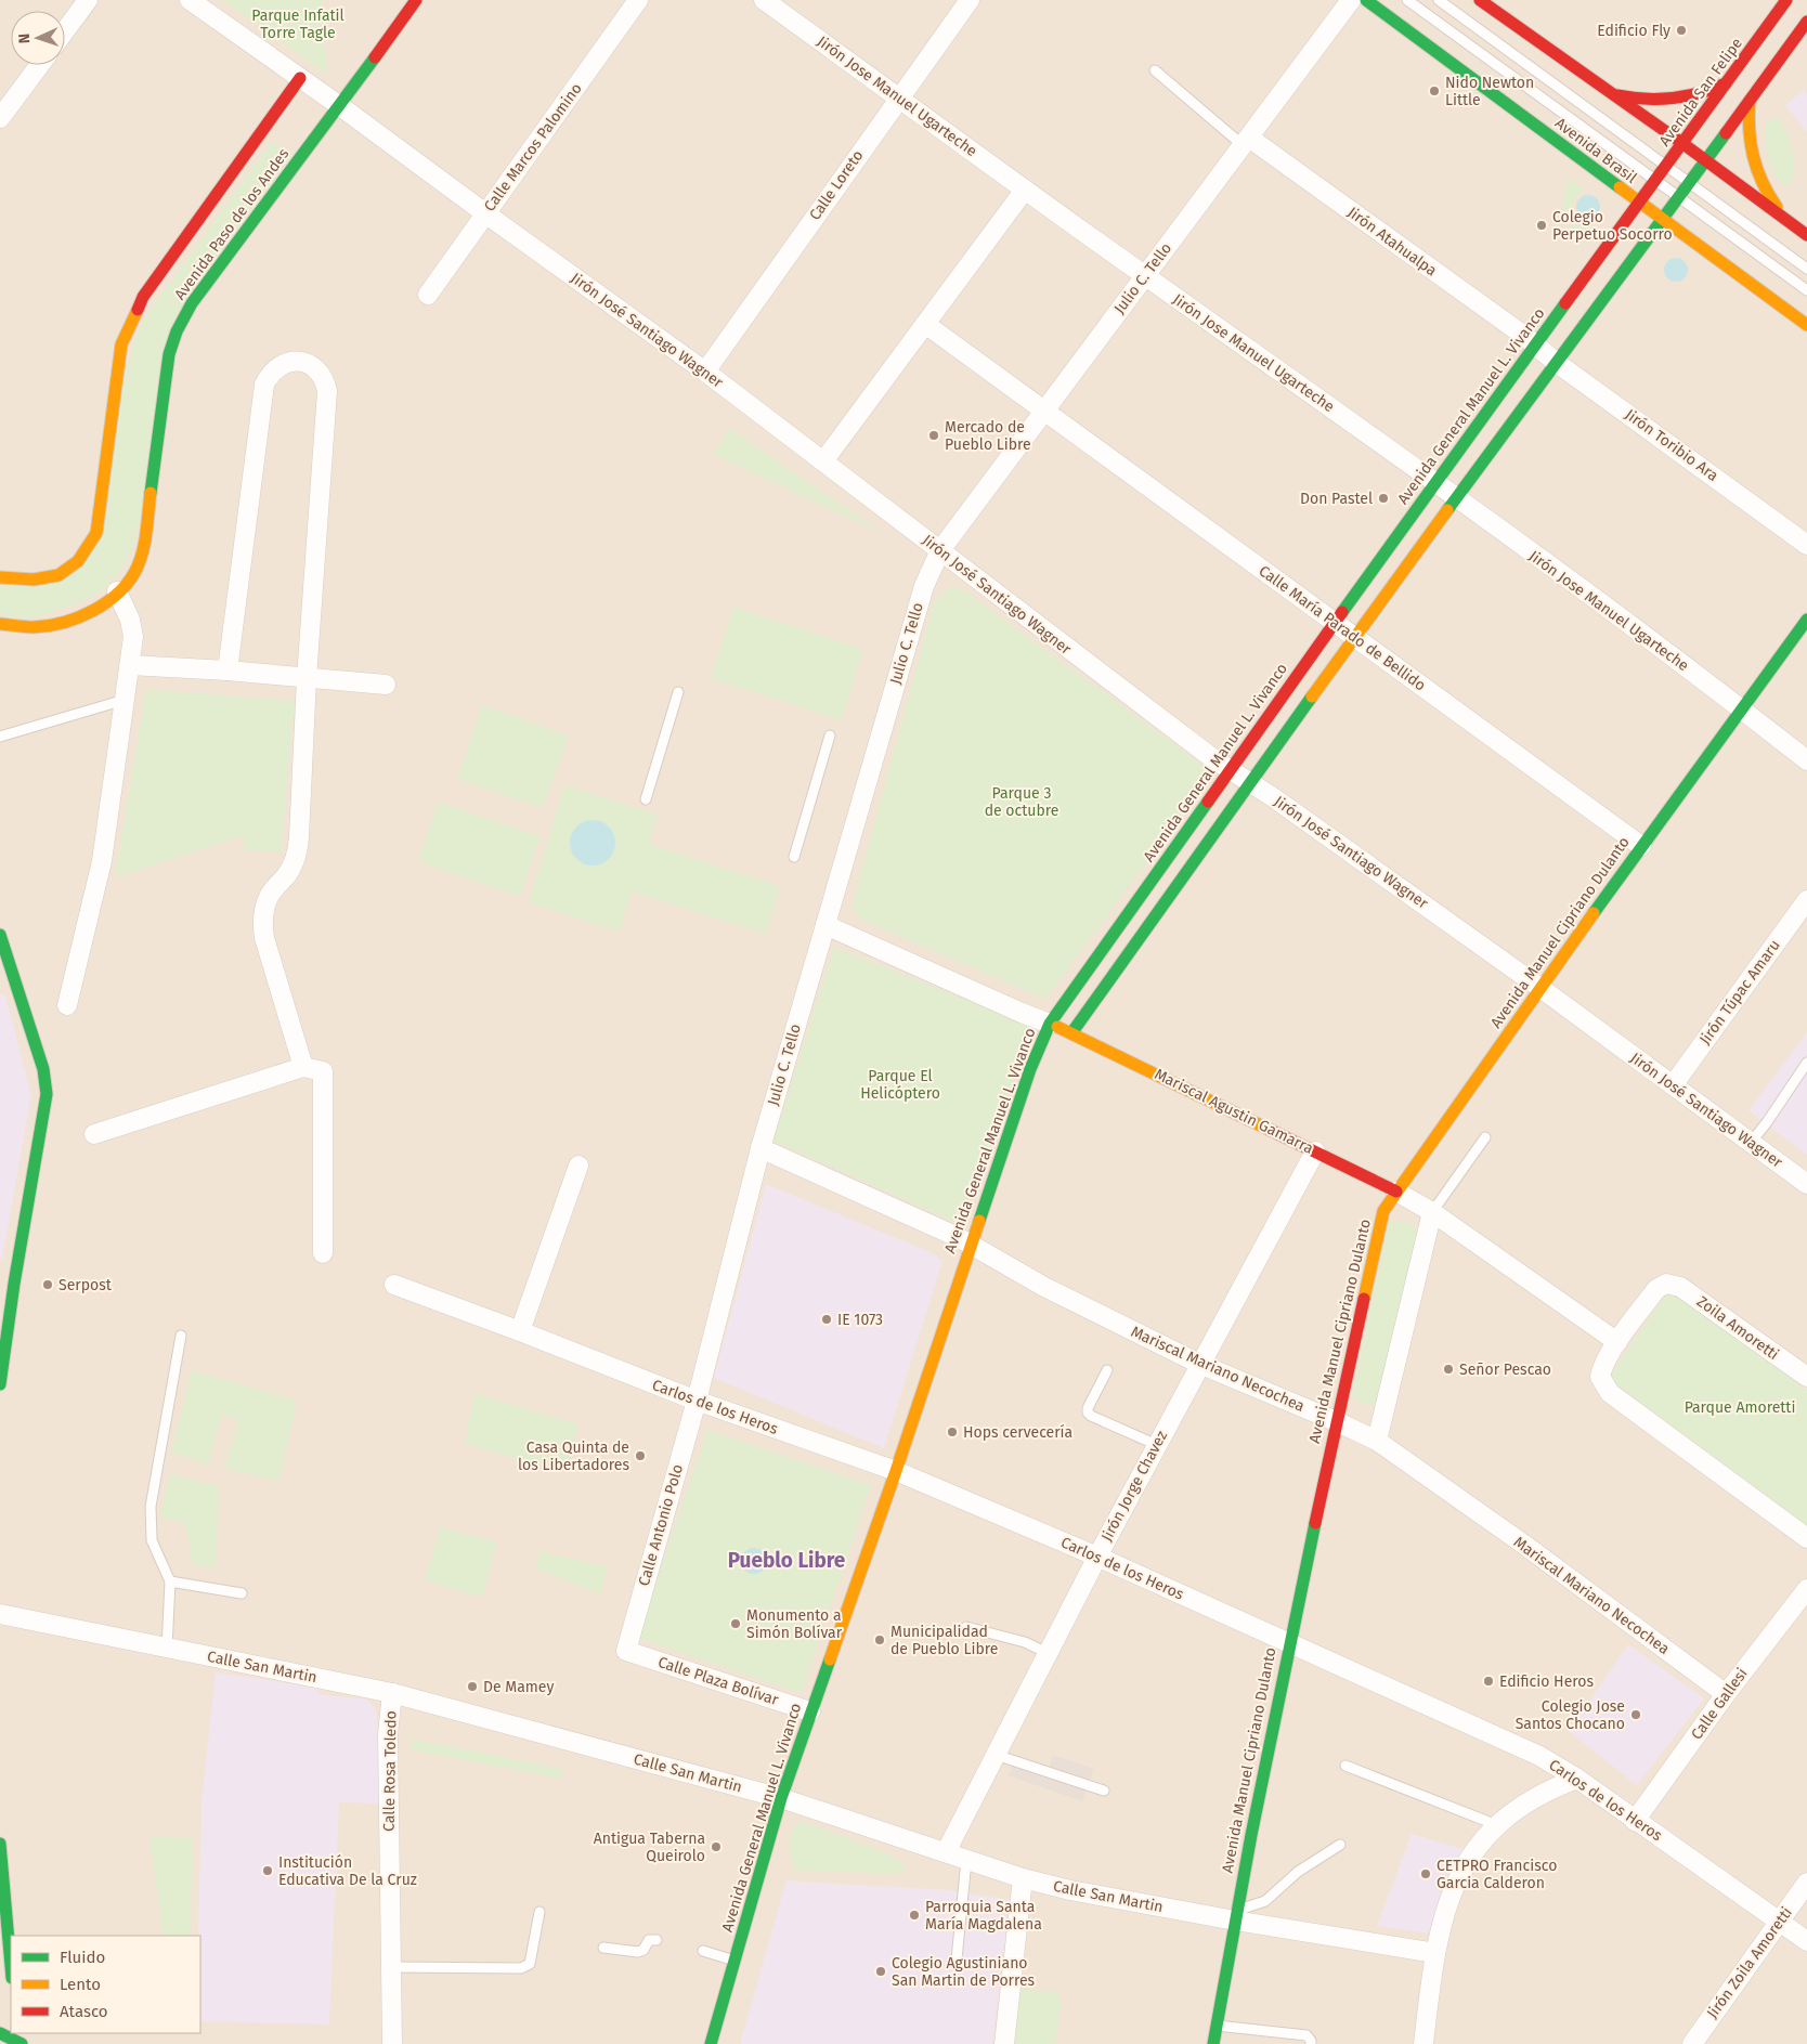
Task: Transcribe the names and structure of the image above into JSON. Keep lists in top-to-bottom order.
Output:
{
  "streets": {
    "street": [
      "Avenida San Felipe",
      "Jirón Jose Manuel Ugarteche",
      "Calle Marcos Palomino",
      "Avenida Brasil",
      "Calle Loreto",
      "Avenida Paso de los Andes",
      "Jirón Atahualpa",
      "Julio C. Tello",
      "Jirón José Santiago Wagner",
      "Avenida General Manuel L. Vivanco",
      "Jirón Toribio Ara",
      "Calle María Parado de Bellido",
      "Avenida Manuel Cipriano Dulanto",
      "Jirón Túpac Amaru",
      "Mariscal Agustin Gamarra",
      "Zoila Amoretti",
      "Mariscal Mariano Necochea",
      "Carlos de los Heros",
      "Jirón Jorge Chavez",
      "Calle Antonio Polo",
      "Calle San Martin",
      "Calle Plaza Bolívar",
      "Calle Gallesi",
      "Calle Rosa Toledo",
      "Jirón Zoila Amoretti"
    ]
  },
  "crossings": [
    ["Avenida San Felipe", "Avenida Brasil"],
    ["Avenida San Felipe", "Avenida General Manuel L. Vivanco"],
    ["Jirón Jose Manuel Ugarteche", "Calle Loreto"],
    ["Jirón Jose Manuel Ugarteche", "Julio C. Tello"],
    ["Jirón Jose Manuel Ugarteche", "Avenida General Manuel L. Vivanco"],
    ["Jirón Jose Manuel Ugarteche", "Avenida Manuel Cipriano Dulanto"],
    ["Calle Marcos Palomino", "Jirón José Santiago Wagner"],
    ["Avenida Brasil", "Avenida General Manuel L. Vivanco"],
    ["Calle Loreto", "Jirón José Santiago Wagner"],
    ["Avenida Paso de los Andes", "Jirón José Santiago Wagner"],
    ["Jirón Atahualpa", "Julio C. Tello"],
    ["Jirón Atahualpa", "Avenida General Manuel L. Vivanco"],
    ["Jirón Atahualpa", "Jirón Toribio Ara"],
    ["Julio C. Tello", "Jirón José Santiago Wagner"],
    ["Julio C. Tello", "Calle María Parado de Bellido"],
    ["Julio C. Tello", "Mariscal Agustin Gamarra"],
    ["Julio C. Tello", "Mariscal Mariano Necochea"],
    ["Julio C. Tello", "Carlos de los Heros"],
    ["Julio C. Tello", "Calle Antonio Polo"],
    ["Jirón José Santiago Wagner", "Avenida General Manuel L. Vivanco"],
    ["Jirón José Santiago Wagner", "Avenida Manuel Cipriano Dulanto"],
    ["Jirón José Santiago Wagner", "Jirón Túpac Amaru"],
    ["Avenida General Manuel L. Vivanco", "Jirón Toribio Ara"],
    ["Avenida General Manuel L. Vivanco", "Calle María Parado de Bellido"],
    ["Avenida General Manuel L. Vivanco", "Mariscal Agustin Gamarra"],
    ["Avenida General Manuel L. Vivanco", "Mariscal Mariano Necochea"],
    ["Avenida General Manuel L. Vivanco", "Carlos de los Heros"],
    ["Avenida General Manuel L. Vivanco", "Calle San Martin"],
    ["Avenida General Manuel L. Vivanco", "Calle Plaza Bolívar"],
    ["Calle María Parado de Bellido", "Avenida Manuel Cipriano Dulanto"],
    ["Avenida Manuel Cipriano Dulanto", "Mariscal Agustin Gamarra"],
    ["Avenida Manuel Cipriano Dulanto", "Mariscal Mariano Necochea"],
    ["Avenida Manuel Cipriano Dulanto", "Carlos de los Heros"],
    ["Avenida Manuel Cipriano Dulanto", "Calle San Martin"],
    ["Mariscal Agustin Gamarra", "Zoila Amoretti"],
    ["Mariscal Agustin Gamarra", "Jirón Jorge Chavez"],
    ["Mariscal Mariano Necochea", "Jirón Jorge Chavez"],
    ["Mariscal Mariano Necochea", "Calle Gallesi"],
    ["Carlos de los Heros", "Jirón Jorge Chavez"],
    ["Carlos de los Heros", "Calle Antonio Polo"],
    ["Carlos de los Heros", "Calle Gallesi"],
    ["Carlos de los Heros", "Jirón Zoila Amoretti"],
    ["Jirón Jorge Chavez", "Calle San Martin"],
    ["Calle Antonio Polo", "Calle Plaza Bolívar"],
    ["Calle San Martin", "Calle Rosa Toledo"]
  ],
  "districts": ["Pueblo Libre"],
  "parks": [
    "Parque Infatil Torre Tagle",
    "Parque 3 de octubre",
    "Parque El Helicóptero",
    "Parque Amoretti"
  ],
  "places": [
    "Edificio Fly",
    "Nido Newton Little",
    "Colegio Perpetuo Socorro",
    "Mercado de Pueblo Libre",
    "Don Pastel",
    "Serpost",
    "IE 1073",
    "Señor Pescao",
    "Hops cervecería",
    "Casa Quinta de los Libertadores",
    "Monumento a Simón Bolívar",
    "Municipalidad de Pueblo Libre",
    "Edificio Heros",
    "De Mamey",
    "Colegio Jose Santos Chocano",
    "Antigua Taberna Queirolo",
    "Institución Educativa De la Cruz",
    "CETPRO Francisco Garcia Calderon",
    "Parroquia Santa María Magdalena",
    "Colegio Agustiniano San Martin de Porres"
  ],
  "legend": ["Fluido", "Lento", "Atasco"],
  "north": "left"
}
